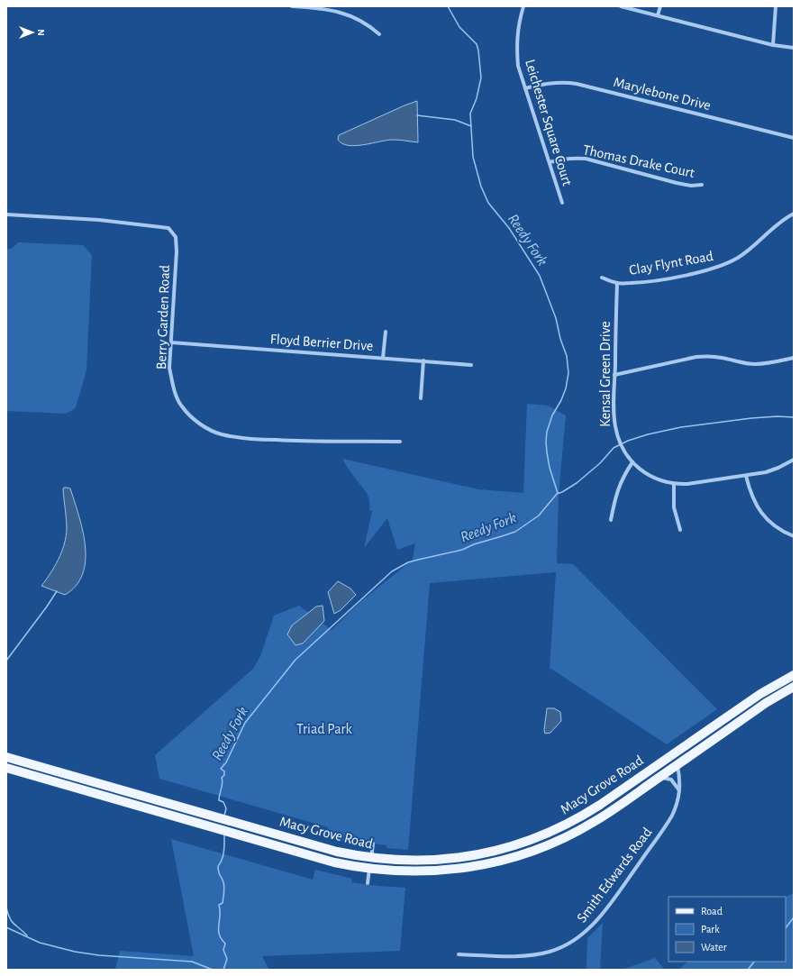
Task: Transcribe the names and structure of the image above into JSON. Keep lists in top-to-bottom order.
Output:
{
  "streets": {
    "main road": ["Macy Grove Road"],
    "street": [
      "Marylebone Drive",
      "Leichester Square Court",
      "Thomas Drake Court",
      "Clay Flynt Road",
      "Berry Garden Road",
      "Floyd Berrier Drive",
      "Kensal Green Drive",
      "Smith Edwards Road"
    ]
  },
  "crossings": [
    ["Marylebone Drive", "Leichester Square Court"],
    ["Leichester Square Court", "Thomas Drake Court"],
    ["Clay Flynt Road", "Kensal Green Drive"],
    ["Berry Garden Road", "Floyd Berrier Drive"],
    ["Macy Grove Road", "Smith Edwards Road"]
  ],
  "water": ["Reedy Fork"],
  "parks": ["Triad Park"],
  "legend": ["Road", "Park", "Water"],
  "north": "right"
}
